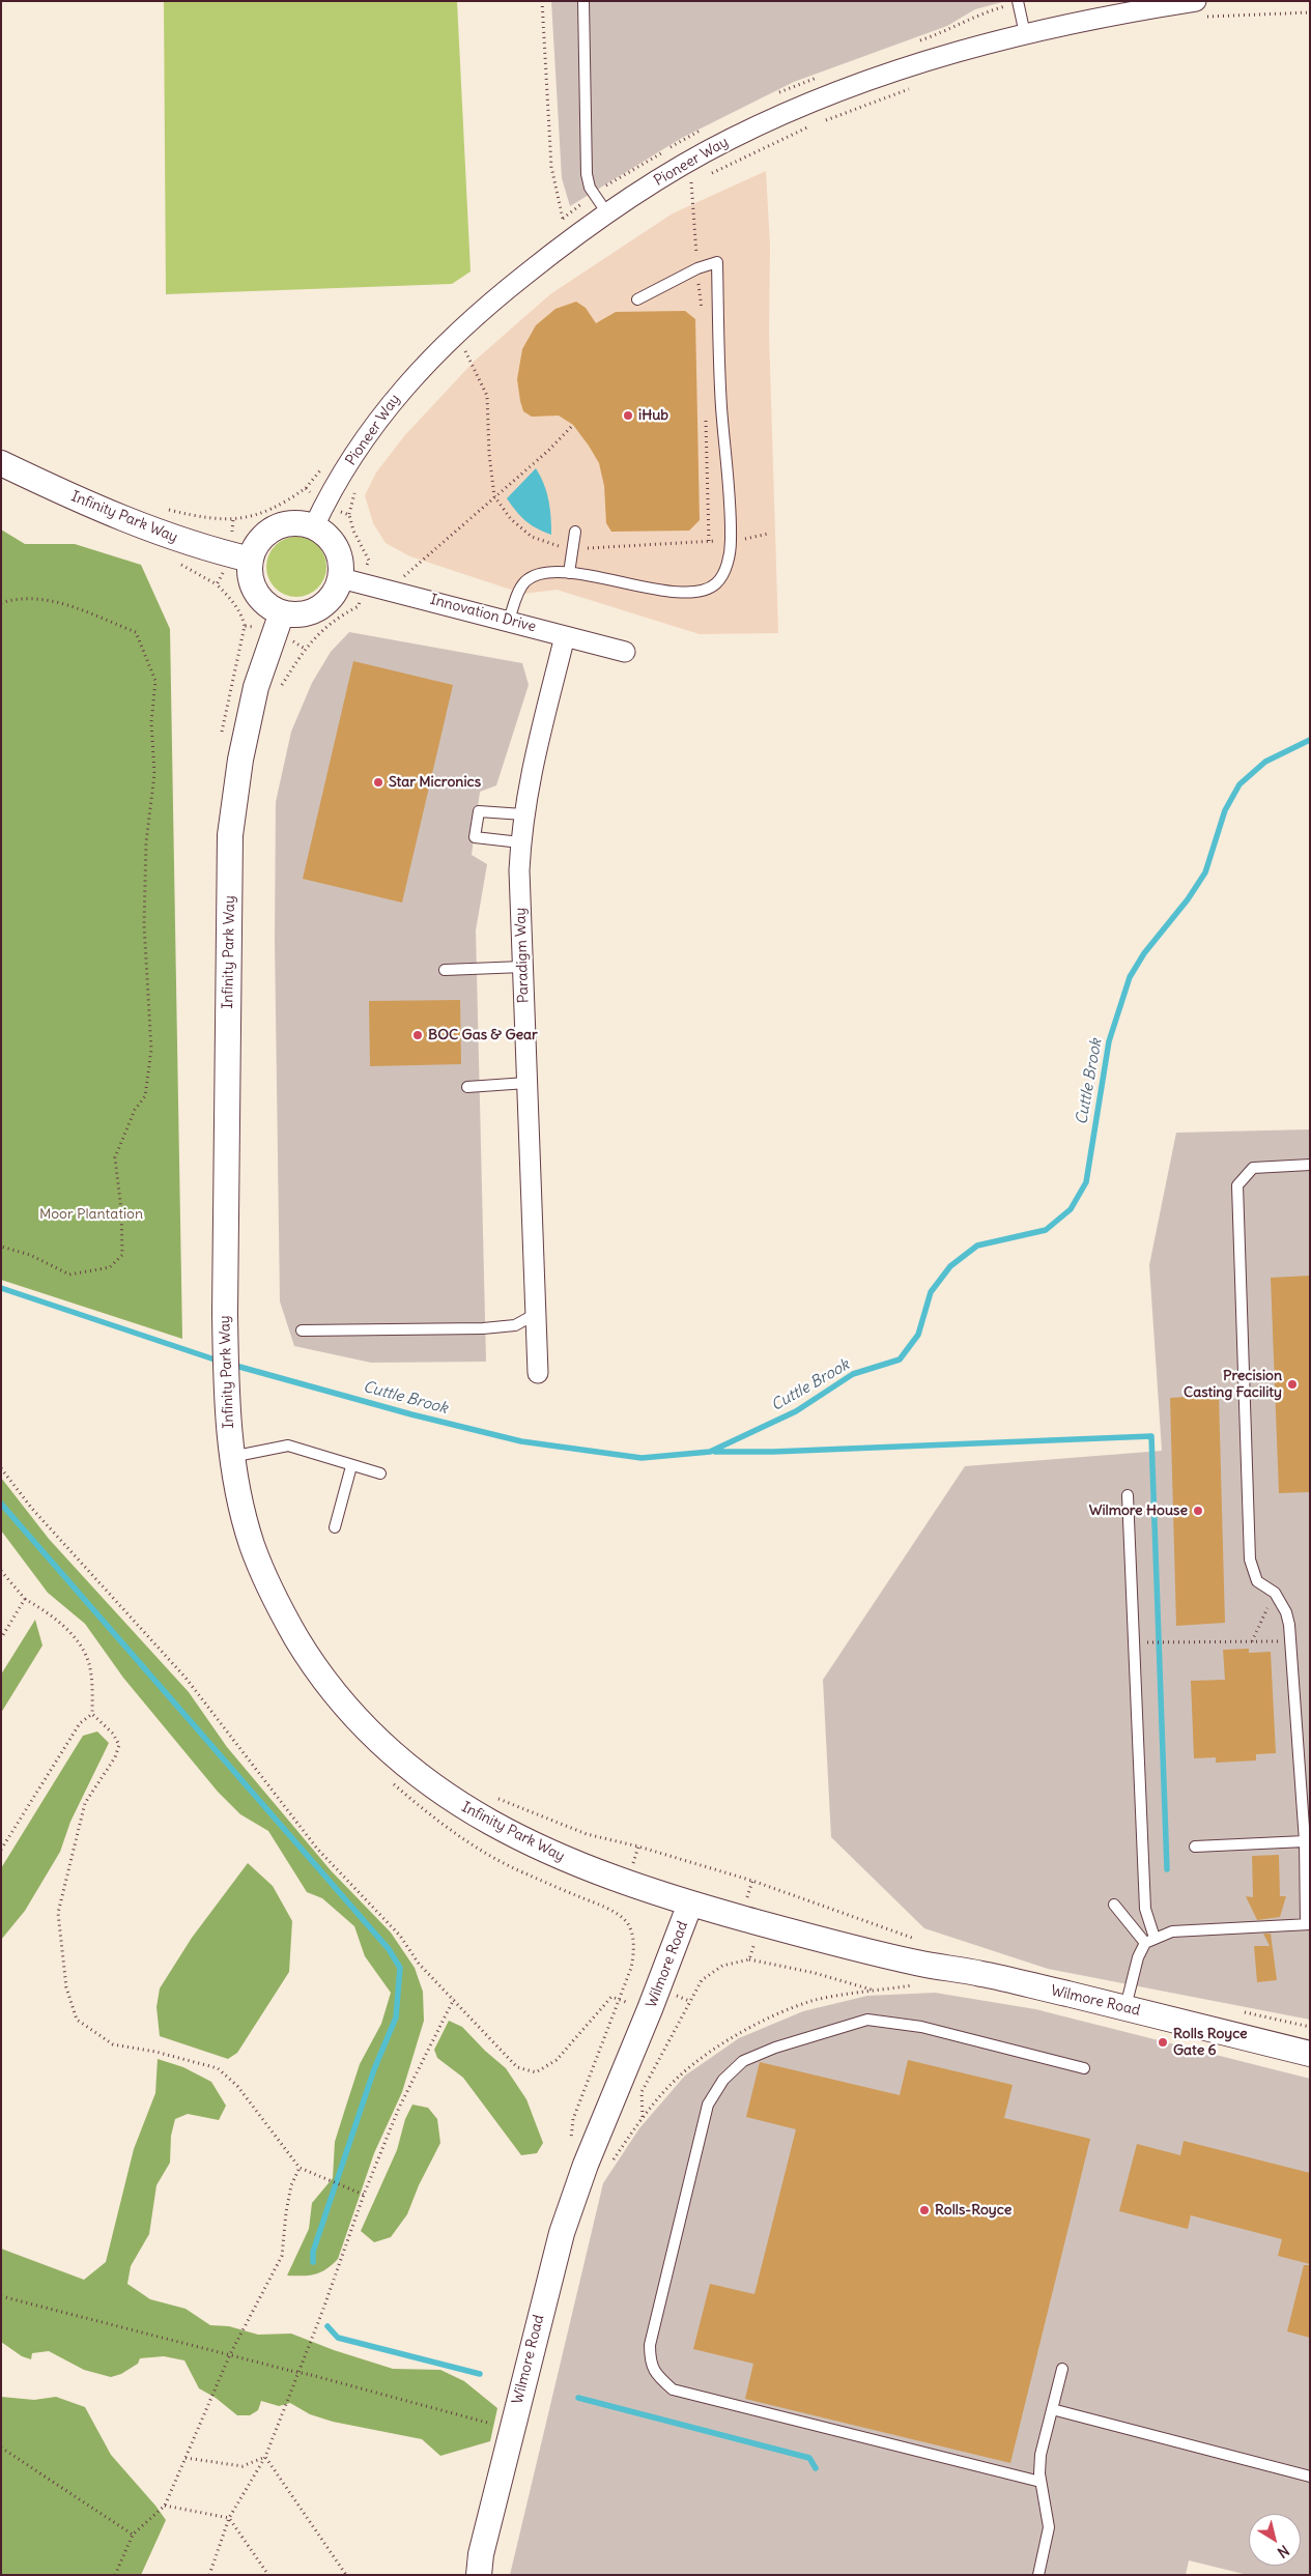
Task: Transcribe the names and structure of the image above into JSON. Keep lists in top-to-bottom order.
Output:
{
  "streets": {
    "street": [
      "Pioneer Way",
      "Infinity Park Way",
      "Innovation Drive",
      "Paradigm Way",
      "Wilmore Road"
    ]
  },
  "crossings": [
    ["Pioneer Way", "Infinity Park Way"],
    ["Pioneer Way", "Innovation Drive"],
    ["Infinity Park Way", "Innovation Drive"],
    ["Infinity Park Way", "Wilmore Road"],
    ["Innovation Drive", "Paradigm Way"]
  ],
  "water": ["Cuttle Brook"],
  "parks": ["Moor Plantation"],
  "places": [
    "iHub",
    "Star Micronics",
    "BOC Gas & Gear",
    "Precision Casting Facility",
    "Wilmore House",
    "Rolls Royce Gate 6",
    "Rolls-Royce"
  ],
  "north": "bottom right"
}
